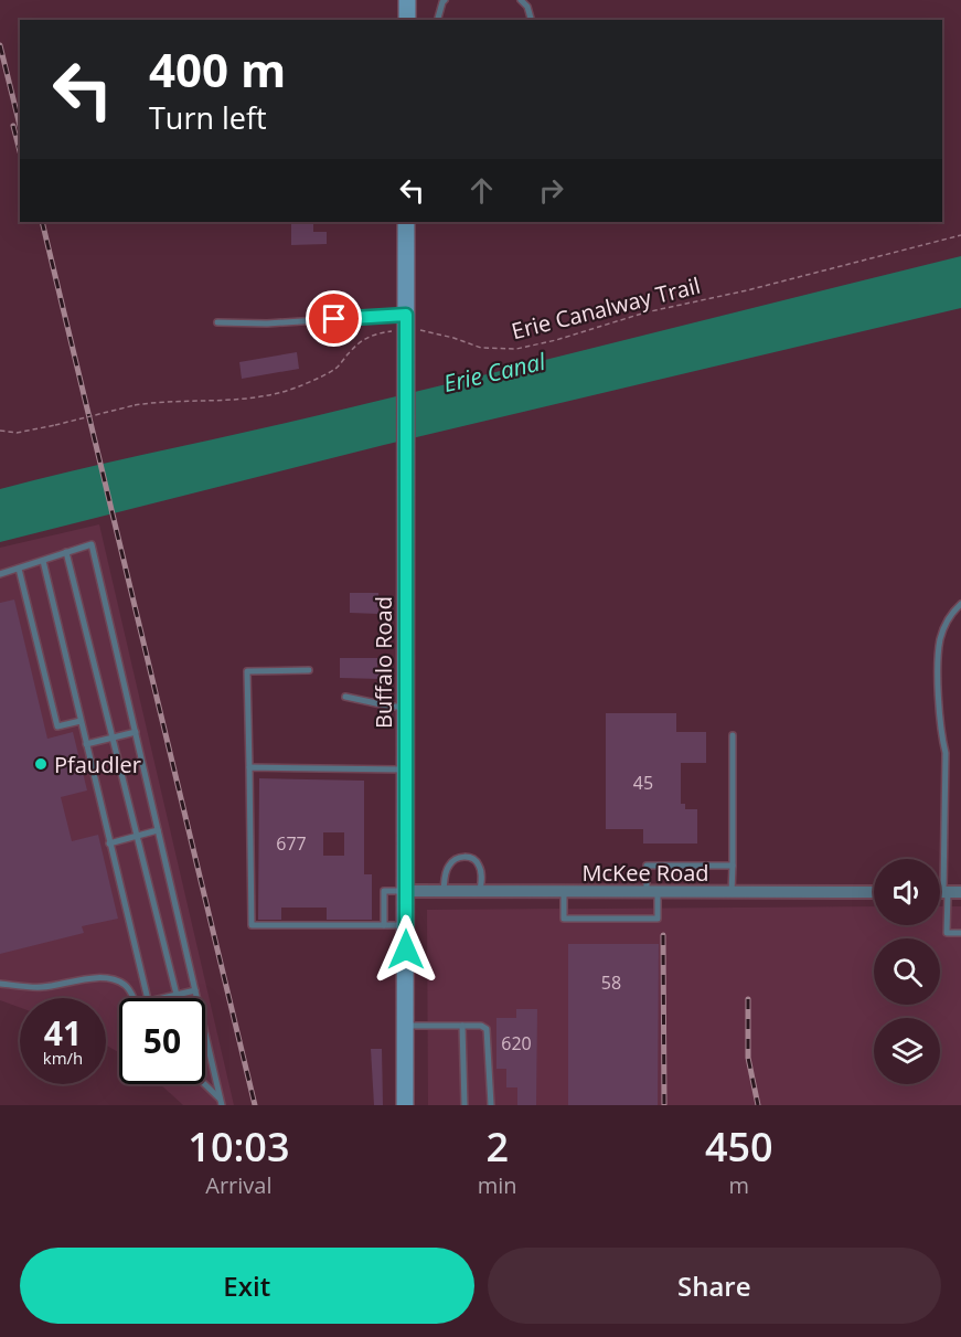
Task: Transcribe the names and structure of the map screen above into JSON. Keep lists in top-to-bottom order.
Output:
{
  "streets": {
    "main road": ["Buffalo Road"],
    "street": ["McKee Road"],
    "path": ["Erie Canalway Trail"]
  },
  "crossings": [
    ["Erie Canalway Trail", "Buffalo Road"],
    ["Buffalo Road", "McKee Road"]
  ],
  "water": ["Erie Canal"],
  "places": ["Pfaudler"],
  "house_numbers": [
    "45",
    "677",
    "58",
    "620"
  ],
  "page": {
    "turn": ["400 m", "Turn left"],
    "speed": "41 km/h",
    "limit": "50",
    "eta": [
      "10:03",
      "Arrival",
      "2",
      "min",
      "450",
      "m"
    ],
    "buttons": ["Exit", "Share"]
  }
}
